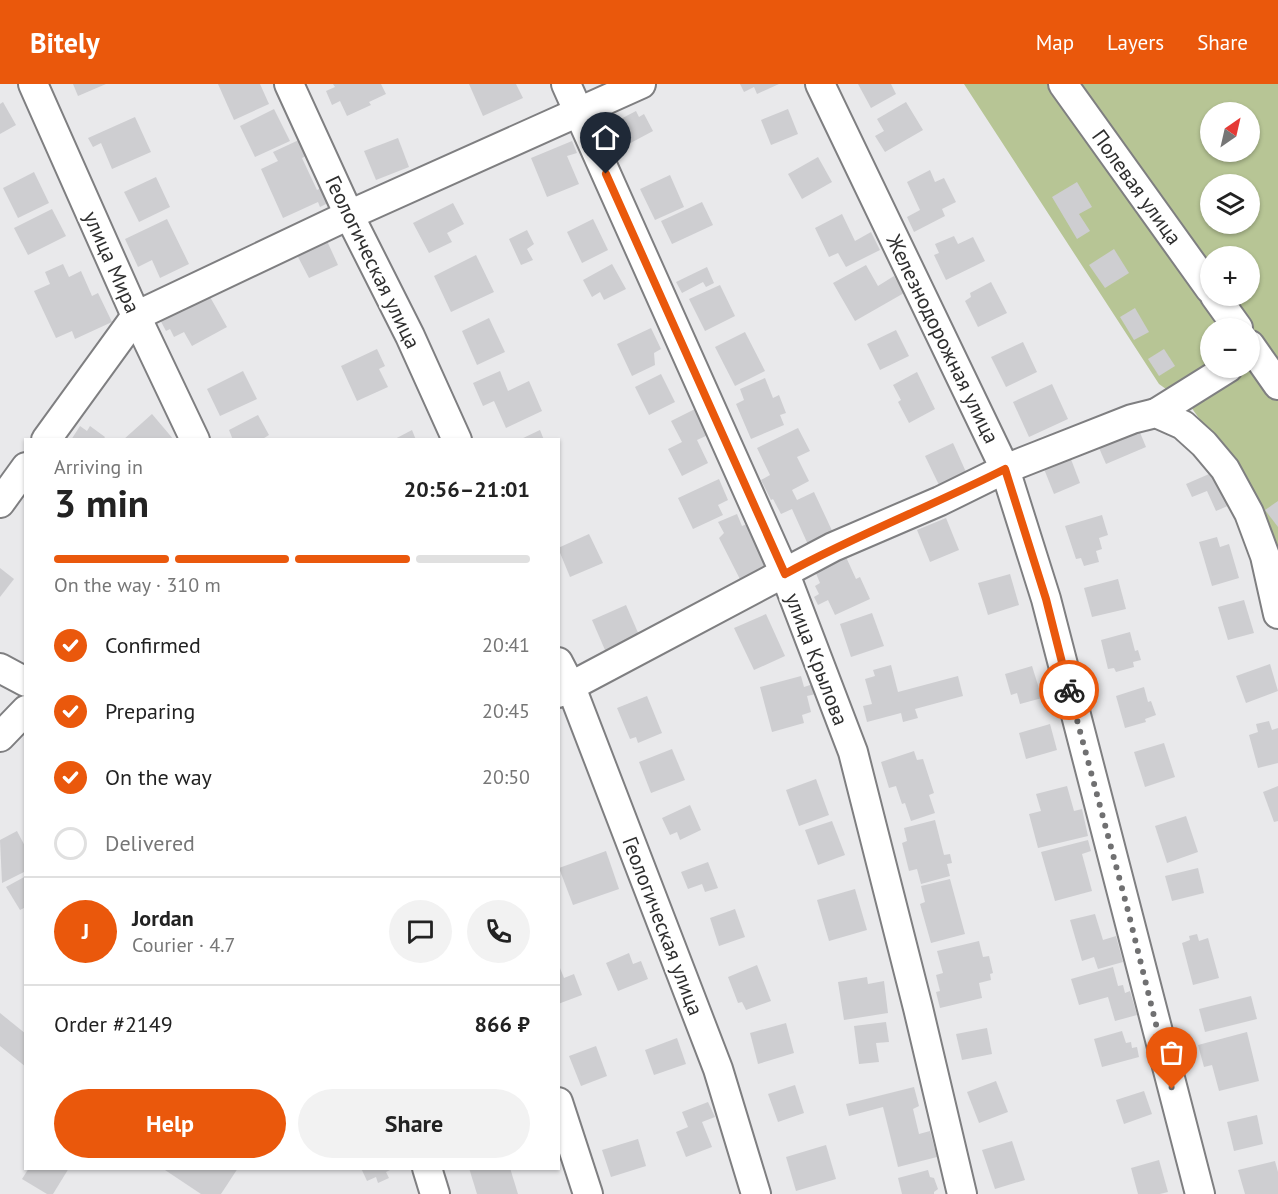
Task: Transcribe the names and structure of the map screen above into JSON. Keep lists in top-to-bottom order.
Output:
{
  "streets": {
    "street": [
      "Полевая улица",
      "улица Мира",
      "Геологическая улица",
      "Железнодорожная улица",
      "улица Крылова"
    ]
  },
  "north": "top right",
  "page": {
    "header": "Bitely",
    "nav": ["Map", "Layers", "Share"],
    "map_buttons": ["+", "−"],
    "heading": ["3 min", "Arriving in", "20:56–21:01"],
    "panel": [
      "Jordan",
      "Courier · 4.7",
      "Order #2149",
      "866 ₽"
    ],
    "bar": "On the way · 310 m",
    "list": [
      ["Confirmed", "20:41"],
      ["Preparing", "20:45"],
      ["On the way", "20:50"],
      "Delivered"
    ],
    "round": "J",
    "buttons": ["Help", "Share"]
  }
}
